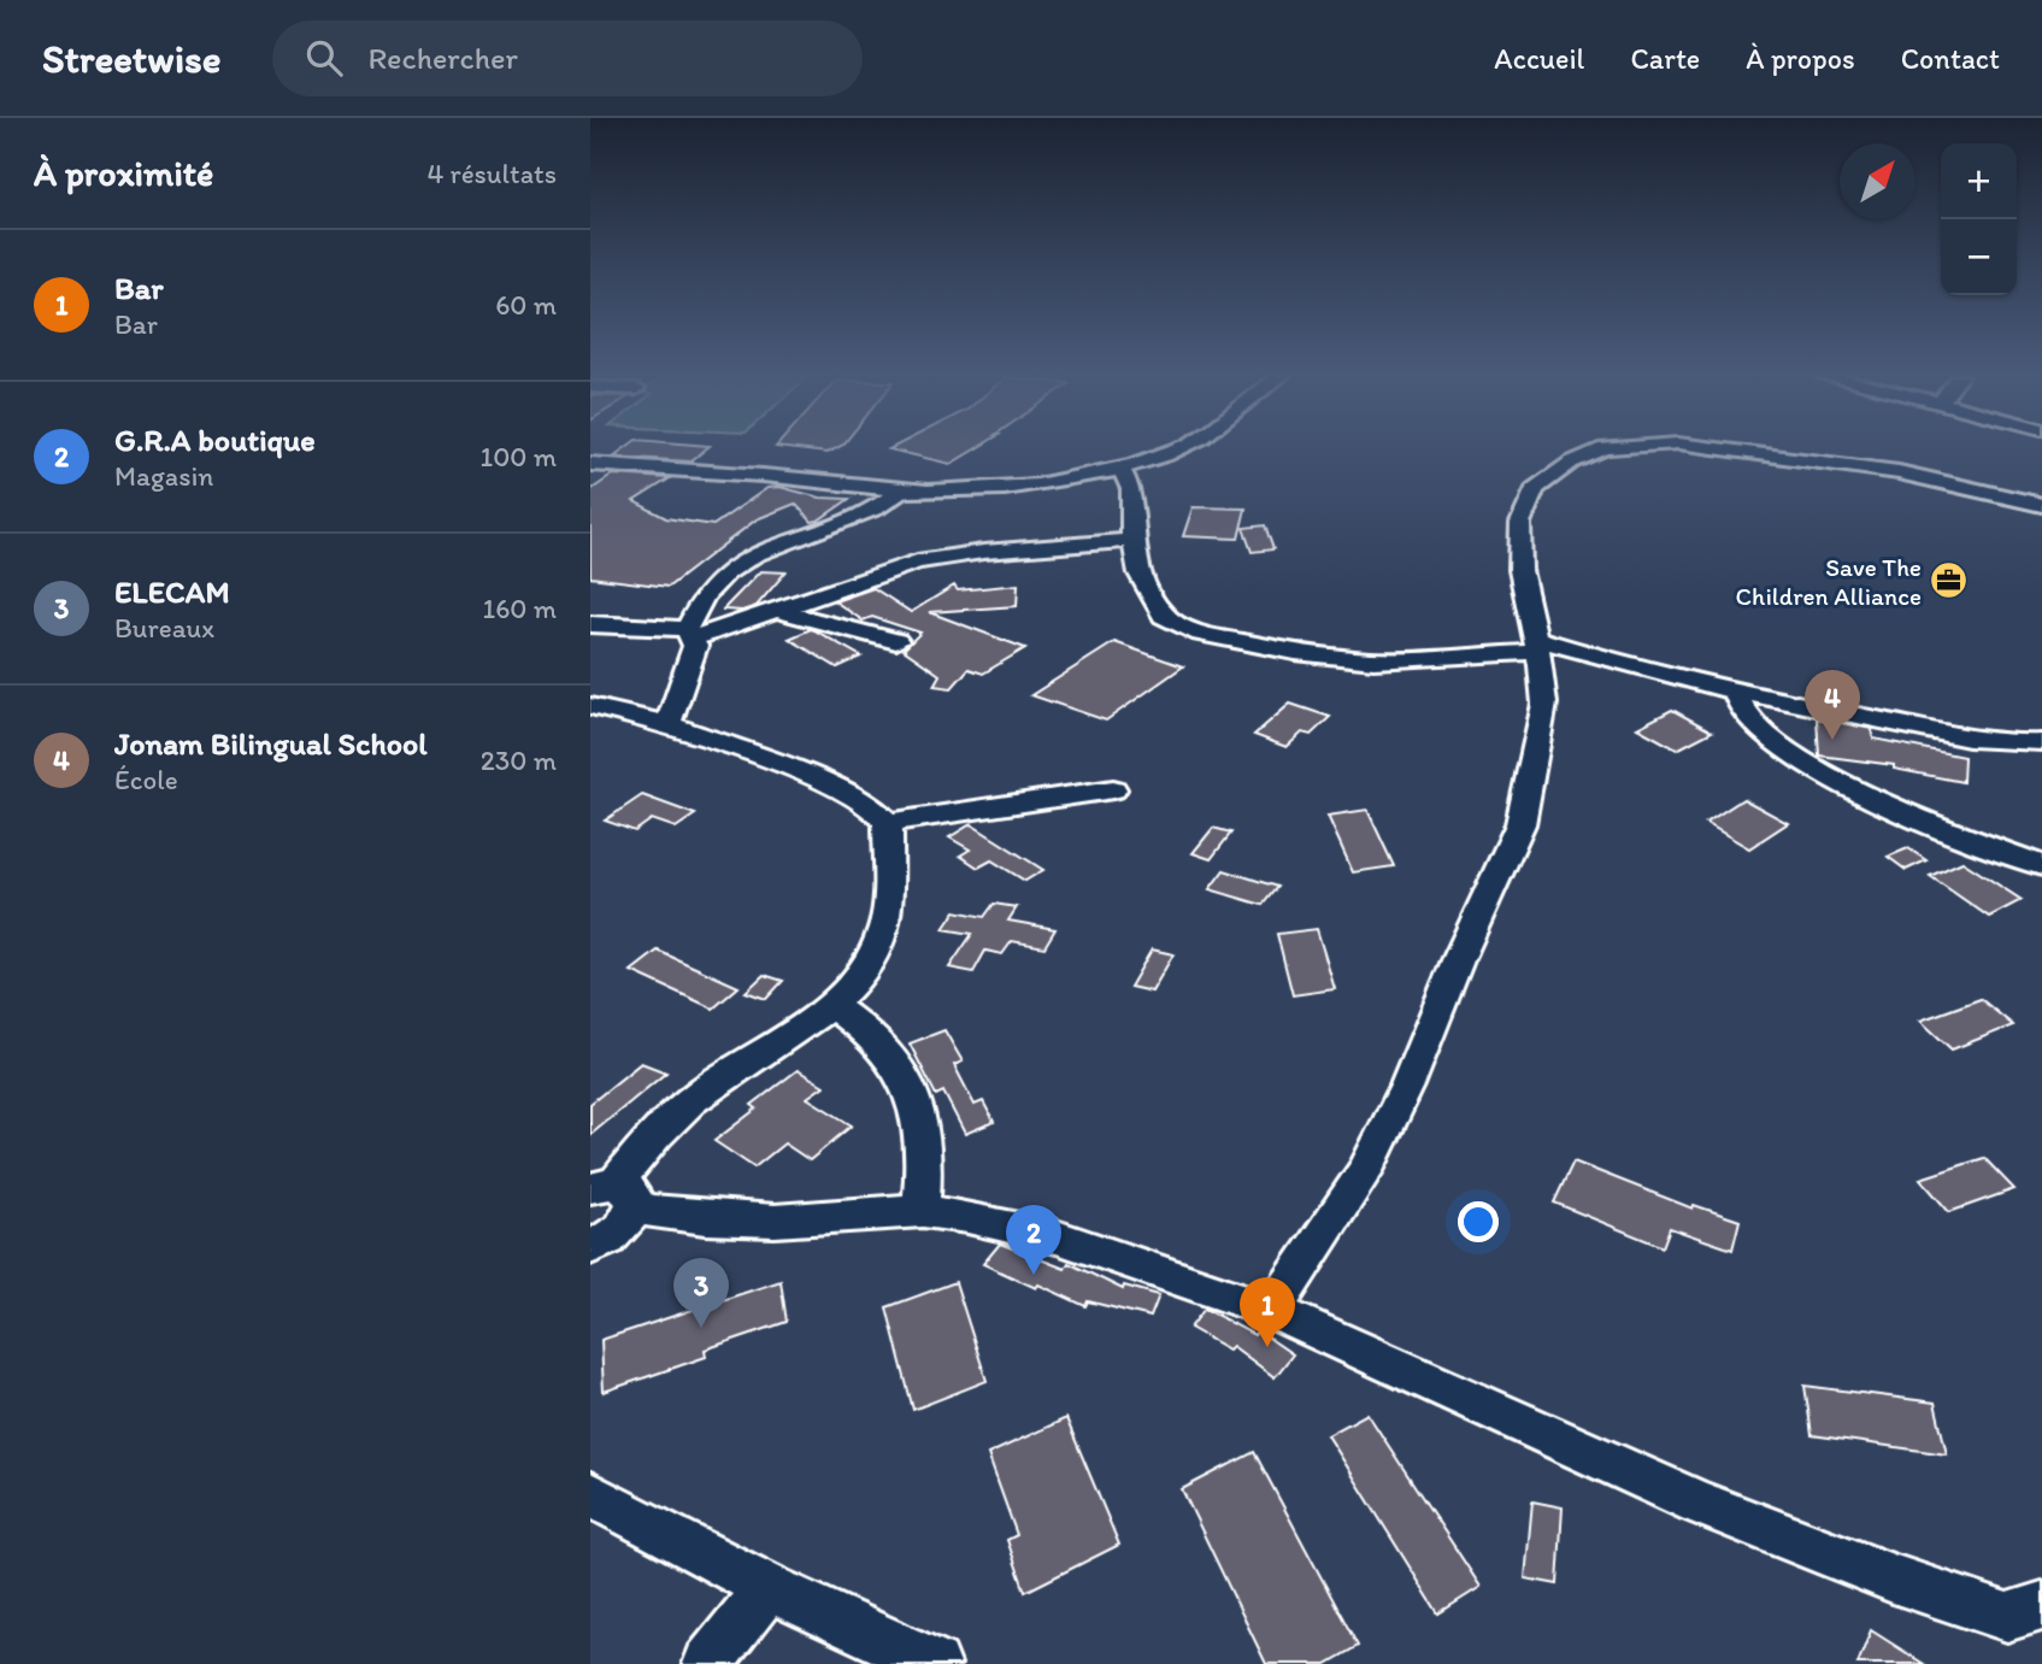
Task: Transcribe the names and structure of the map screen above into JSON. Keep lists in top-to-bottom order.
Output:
{
  "places": {
    "office": ["Save The Children Alliance"]
  },
  "north": "top right",
  "page": {
    "header": "Streetwise",
    "search": "Rechercher",
    "nav": [
      "Accueil",
      "Carte",
      "À propos",
      "Contact"
    ],
    "heading": ["À proximité", "4 résultats"],
    "map_buttons": ["+", "−"],
    "list": [
      {
        "mark": "1",
        "name": "Bar",
        "note": "Bar",
        "value": "60 m"
      },
      {
        "mark": "2",
        "name": "G.R.A boutique",
        "note": "Magasin",
        "value": "100 m"
      },
      {
        "mark": "3",
        "name": "ELECAM",
        "note": "Bureaux",
        "value": "160 m"
      },
      {
        "mark": "4",
        "name": "Jonam Bilingual School",
        "note": "École",
        "value": "230 m"
      }
    ],
    "pins": [
      "4",
      "2",
      "3",
      "1"
    ]
  }
}
